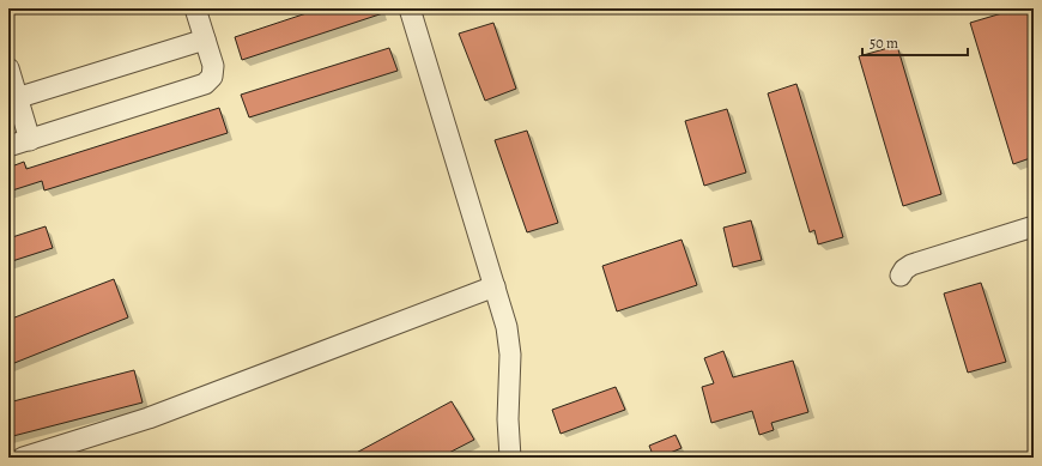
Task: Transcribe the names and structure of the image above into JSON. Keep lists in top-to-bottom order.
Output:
{
  "scale_bar": "50 m"
}
